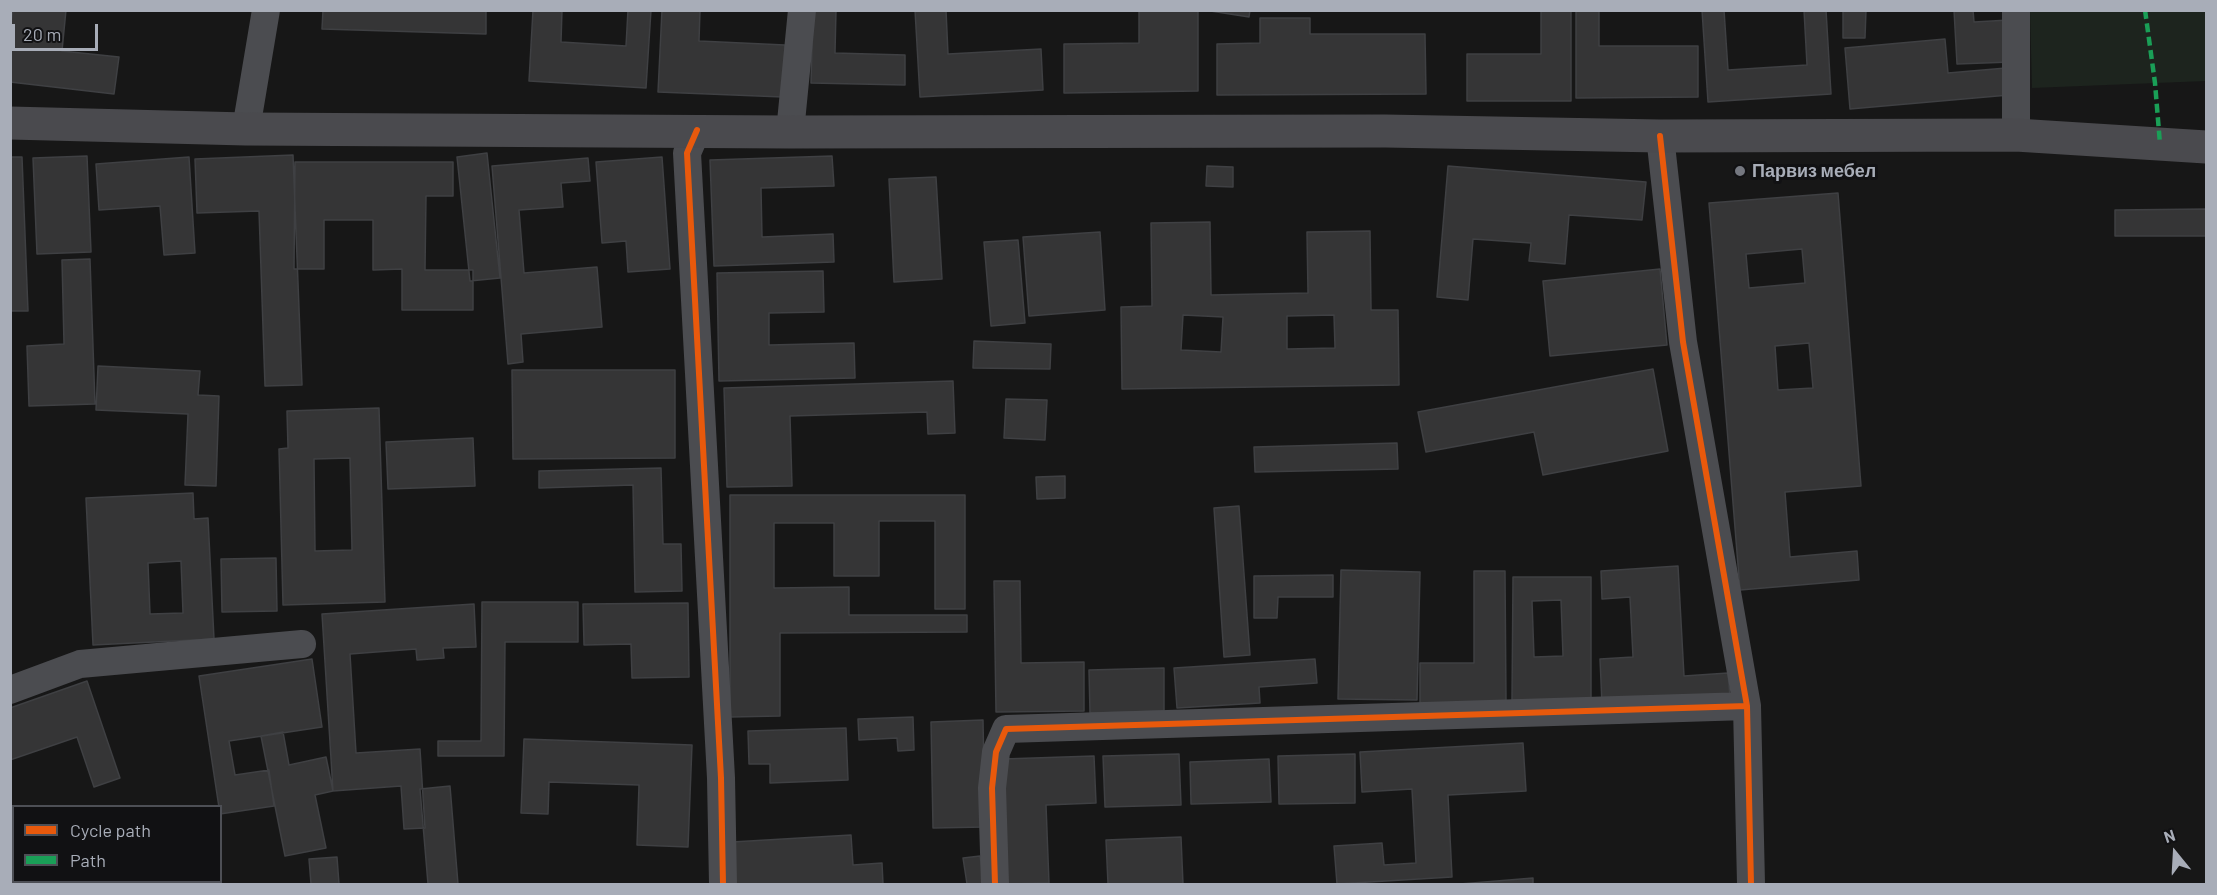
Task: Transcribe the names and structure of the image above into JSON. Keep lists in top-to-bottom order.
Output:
{
  "places": ["Парвиз мебел"],
  "legend": ["Cycle path", "Path"],
  "scale_bar": "20 m",
  "north": "top"
}
